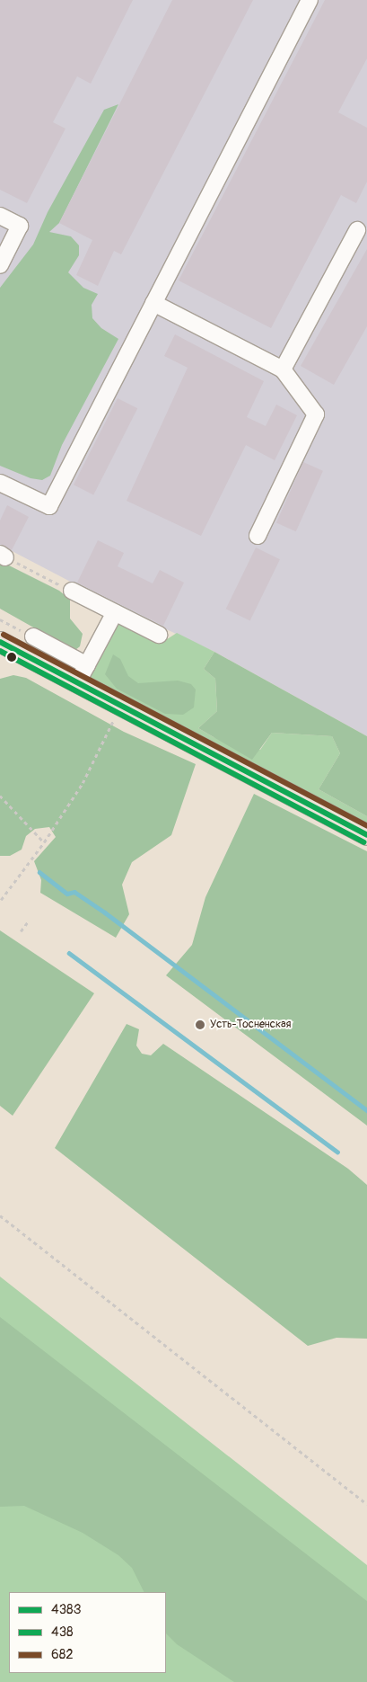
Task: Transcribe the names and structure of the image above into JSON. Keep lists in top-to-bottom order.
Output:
{
  "places": ["Усть-Тосненская"],
  "lines": ["transit line 682", "transit line 438З", "transit line 438"],
  "legend": ["438З", "438", "682"]
}
